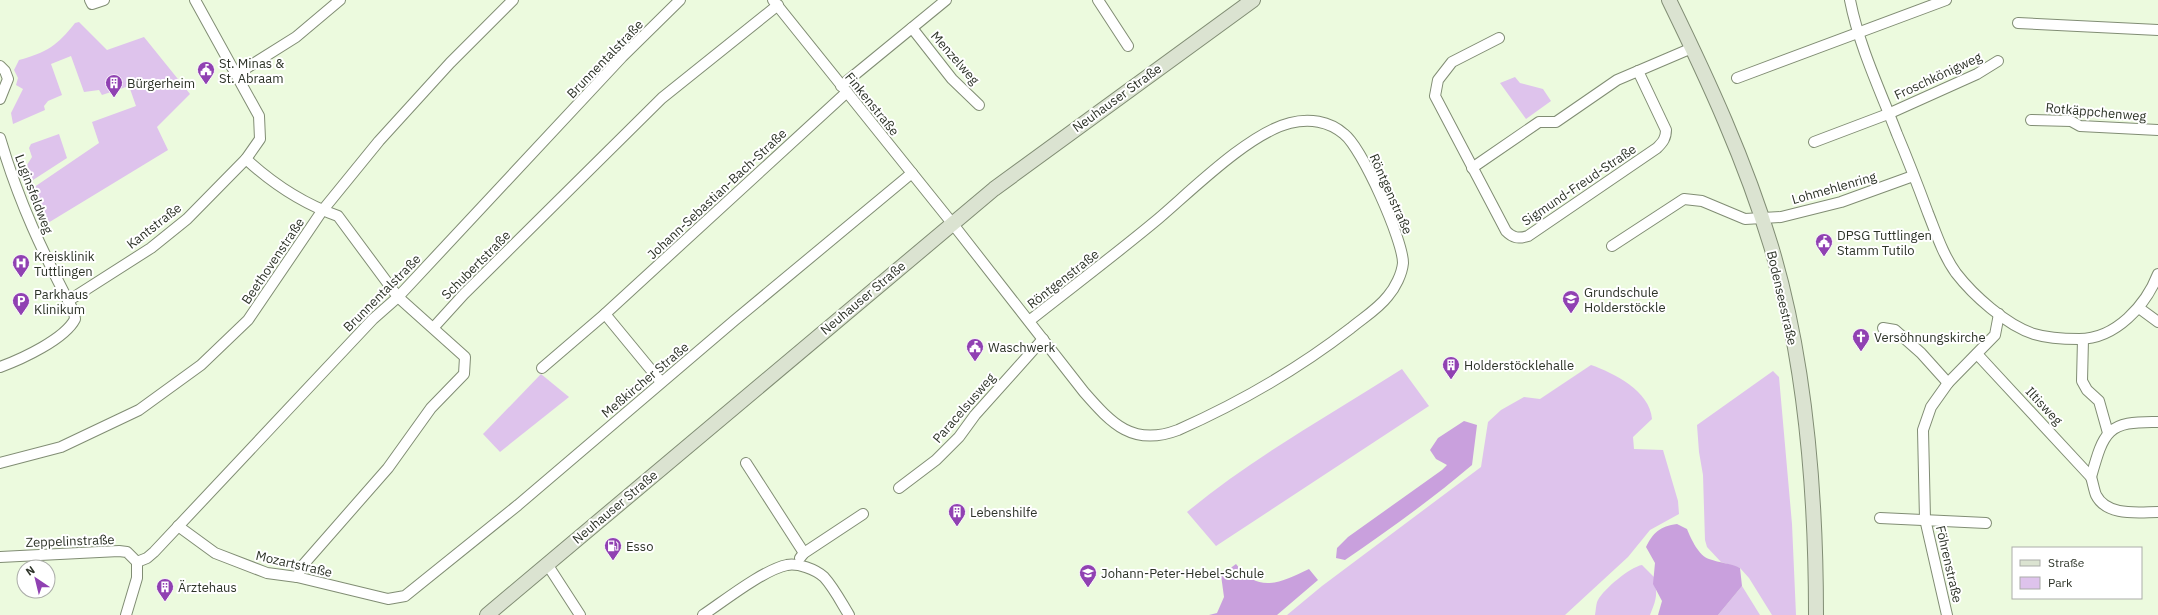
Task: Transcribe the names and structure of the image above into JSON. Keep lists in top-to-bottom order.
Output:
{
  "streets": {
    "street": [
      "Menzelweg",
      "Brunnentalstraße",
      "Froschkönigweg",
      "Neuhauser Straße",
      "Finkenstraße",
      "Rotkäppchenweg",
      "Sigmund-Freud-Straße",
      "Lohmehlenring",
      "Luginsfeldweg",
      "Johann-Sebastian-Bach-Straße",
      "Röntgenstraße",
      "Kantstraße",
      "Beethovenstraße",
      "Schubertstraße",
      "Bodenseestraße",
      "Meßkircher Straße",
      "Iltisweg",
      "Paracelsusweg",
      "Zeppelinstraße",
      "Mozartstraße",
      "Föhrenstraße"
    ]
  },
  "crossings": [
    ["Menzelweg", "Johann-Sebastian-Bach-Straße"],
    ["Brunnentalstraße", "Zeppelinstraße"],
    ["Brunnentalstraße", "Mozartstraße"],
    ["Neuhauser Straße", "Finkenstraße"],
    ["Neuhauser Straße", "Röntgenstraße"],
    ["Finkenstraße", "Johann-Sebastian-Bach-Straße"],
    ["Finkenstraße", "Röntgenstraße"],
    ["Finkenstraße", "Schubertstraße"],
    ["Finkenstraße", "Meßkircher Straße"],
    ["Lohmehlenring", "Bodenseestraße"],
    ["Luginsfeldweg", "Kantstraße"],
    ["Röntgenstraße", "Paracelsusweg"],
    ["Meßkircher Straße", "Mozartstraße"],
    ["Iltisweg", "Föhrenstraße"]
  ],
  "places": {
    "public building": ["St. Minas & St. Abraam", "DPSG Tuttlingen Stamm Tutilo", "Waschwerk"],
    "building": [
      "Bürgerheim",
      "Holderstöcklehalle",
      "Lebenshilfe",
      "Ärztehaus"
    ],
    "hospital": ["Kreisklinik Tuttlingen"],
    "school or university": ["Grundschule Holderstöckle", "Johann-Peter-Hebel-Schule"],
    "parking": ["Parkhaus Klinikum"],
    "church": ["Versöhnungskirche"],
    "fuel station": ["Esso"]
  },
  "legend": ["Straße", "Park"],
  "north": "top left"
}
